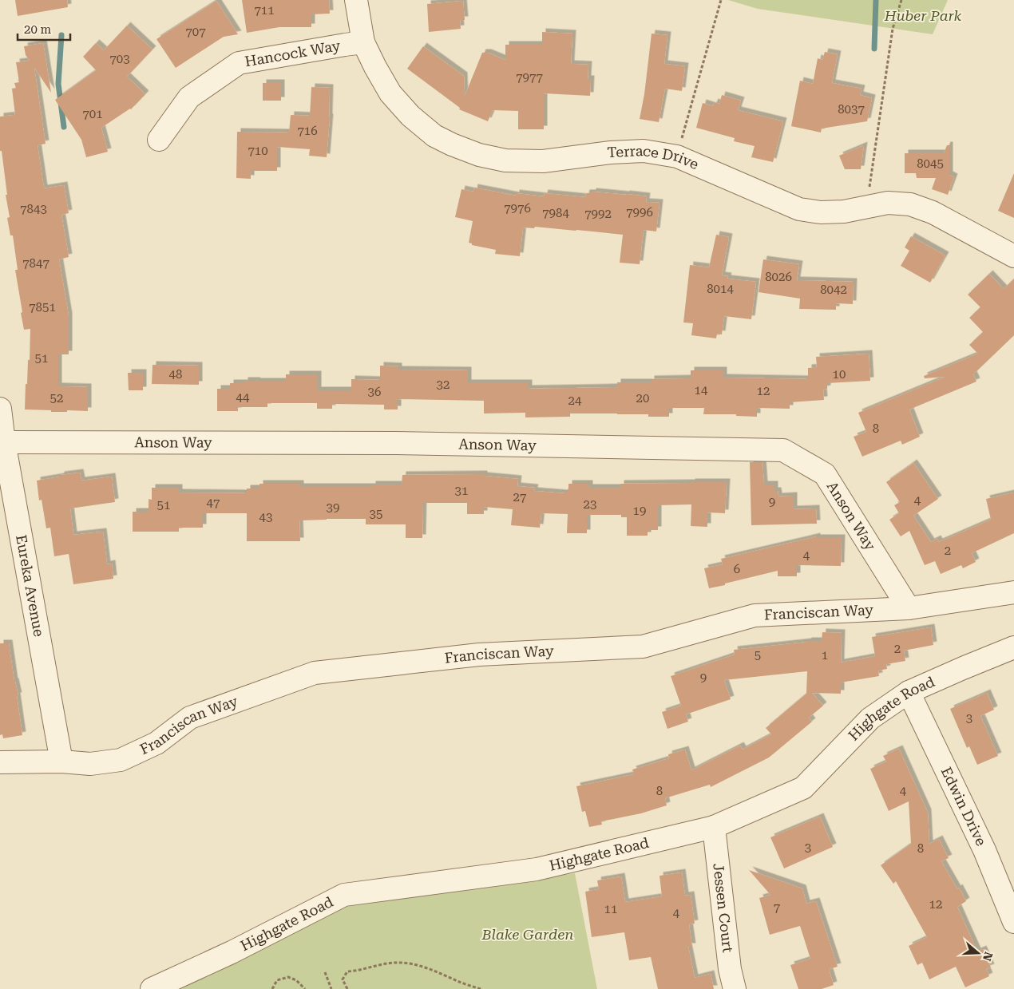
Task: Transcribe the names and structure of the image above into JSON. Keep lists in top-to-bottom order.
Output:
{
  "streets": {
    "street": [
      "Hancock Way",
      "Terrace Drive",
      "Anson Way",
      "Eureka Avenue",
      "Franciscan Way",
      "Highgate Road",
      "Edwin Drive",
      "Jessen Court"
    ]
  },
  "crossings": [
    ["Hancock Way", "Terrace Drive"],
    ["Anson Way", "Eureka Avenue"],
    ["Anson Way", "Franciscan Way"],
    ["Eureka Avenue", "Franciscan Way"],
    ["Highgate Road", "Edwin Drive"],
    ["Highgate Road", "Jessen Court"]
  ],
  "parks": ["Huber Park", "Blake Garden"],
  "house_numbers": [
    "711",
    "707",
    "703",
    "7977",
    "8037",
    "701",
    "716",
    "710",
    "8045",
    "7976",
    "7843",
    "7996",
    "7984",
    "7992",
    "7847",
    "8026",
    "8014",
    "8042",
    "7851",
    "51",
    "48",
    "10",
    "32",
    "14",
    "12",
    "36",
    "44",
    "52",
    "20",
    "24",
    "8",
    "31",
    "27",
    "4",
    "9",
    "47",
    "23",
    "51",
    "39",
    "19",
    "35",
    "43",
    "2",
    "4",
    "6",
    "2",
    "5",
    "1",
    "9",
    "3",
    "8",
    "4",
    "3",
    "8",
    "12",
    "7",
    "11",
    "4"
  ],
  "scale_bar": "20 m",
  "north": "right"
}
